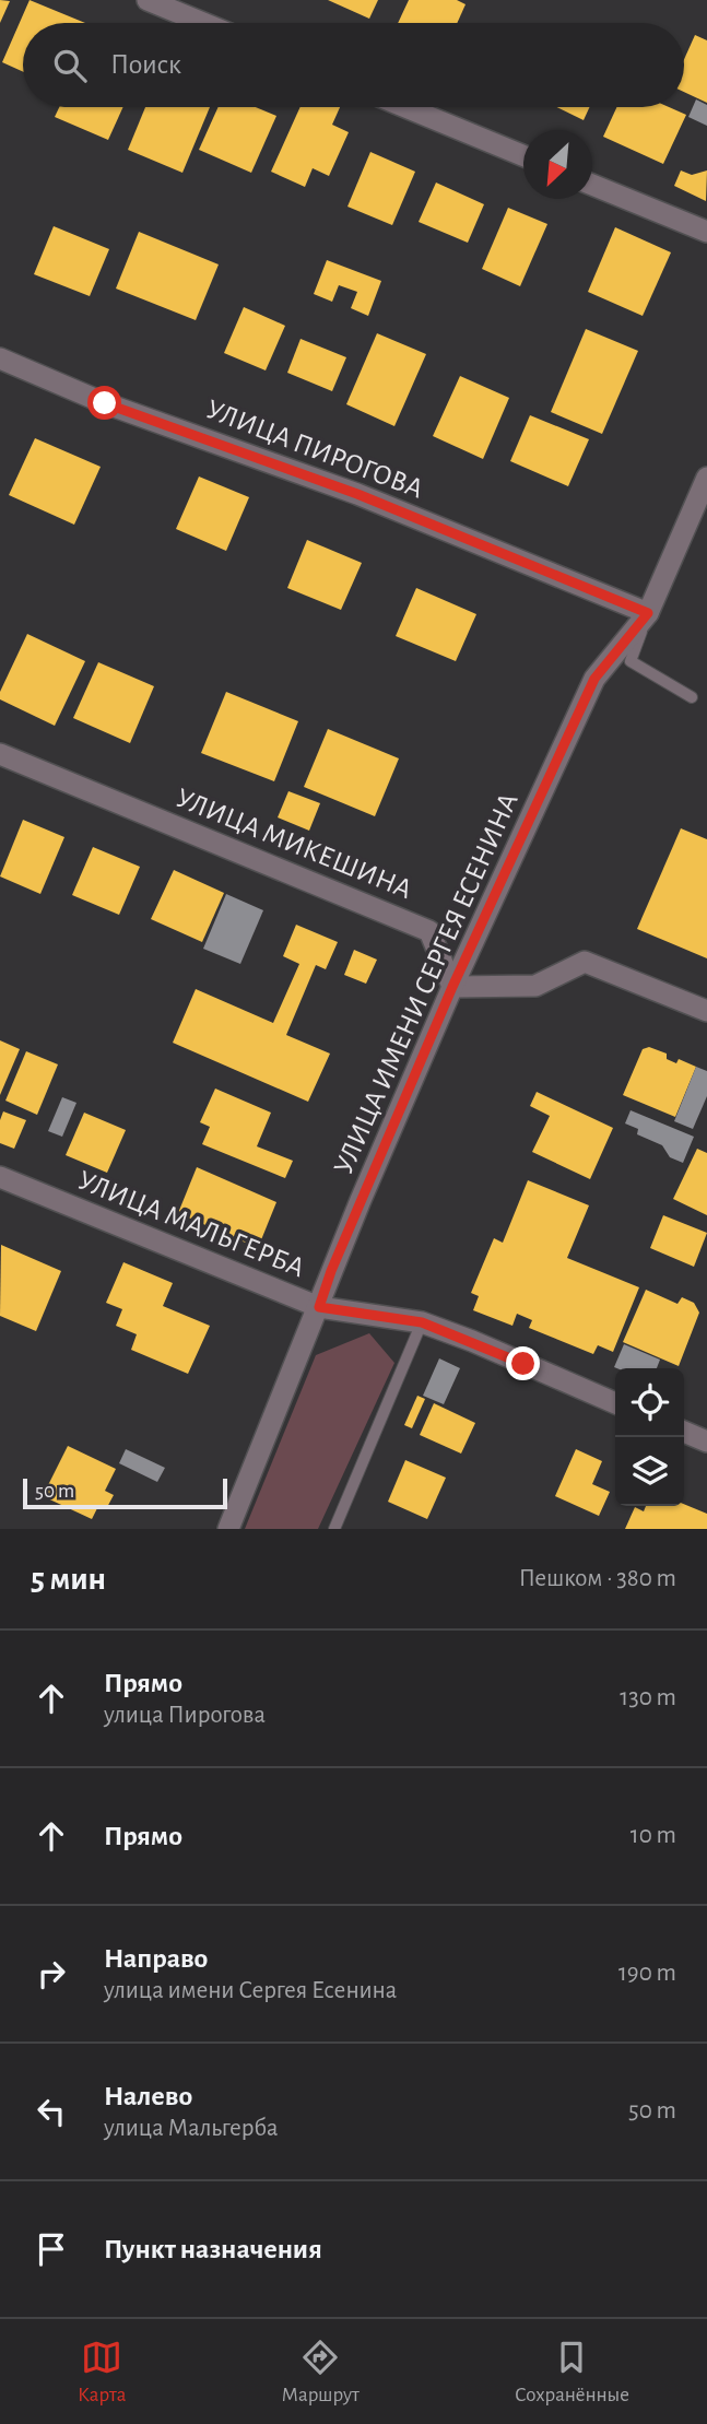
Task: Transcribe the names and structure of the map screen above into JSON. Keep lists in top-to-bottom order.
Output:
{
  "streets": {
    "street": [
      "УЛИЦА ПИРОГОВА",
      "УЛИЦА МИКЕШИНА",
      "УЛИЦА ИМЕНИ СЕРГЕЯ ЕСЕНИНА",
      "УЛИЦА МАЛЬГЕРБА"
    ]
  },
  "crossings": [
    ["УЛИЦА ПИРОГОВА", "УЛИЦА ИМЕНИ СЕРГЕЯ ЕСЕНИНА"],
    ["УЛИЦА МИКЕШИНА", "УЛИЦА ИМЕНИ СЕРГЕЯ ЕСЕНИНА"],
    ["УЛИЦА ИМЕНИ СЕРГЕЯ ЕСЕНИНА", "УЛИЦА МАЛЬГЕРБА"]
  ],
  "scale_bar": "50 m",
  "north": "bottom left",
  "page": {
    "search": "Поиск",
    "scale": "50 m",
    "heading": ["5 мин", "Пешком · 380 m"],
    "list": [
      ["Прямо", "улица Пирогова", "130 m"],
      ["Прямо", "10 m"],
      ["Направо", "улица имени Сергея Есенина", "190 m"],
      ["Налево", "улица Мальгерба", "50 m"],
      "Пункт назначения"
    ],
    "nav": ["Карта", "Маршрут", "Сохранённые"]
  }
}
